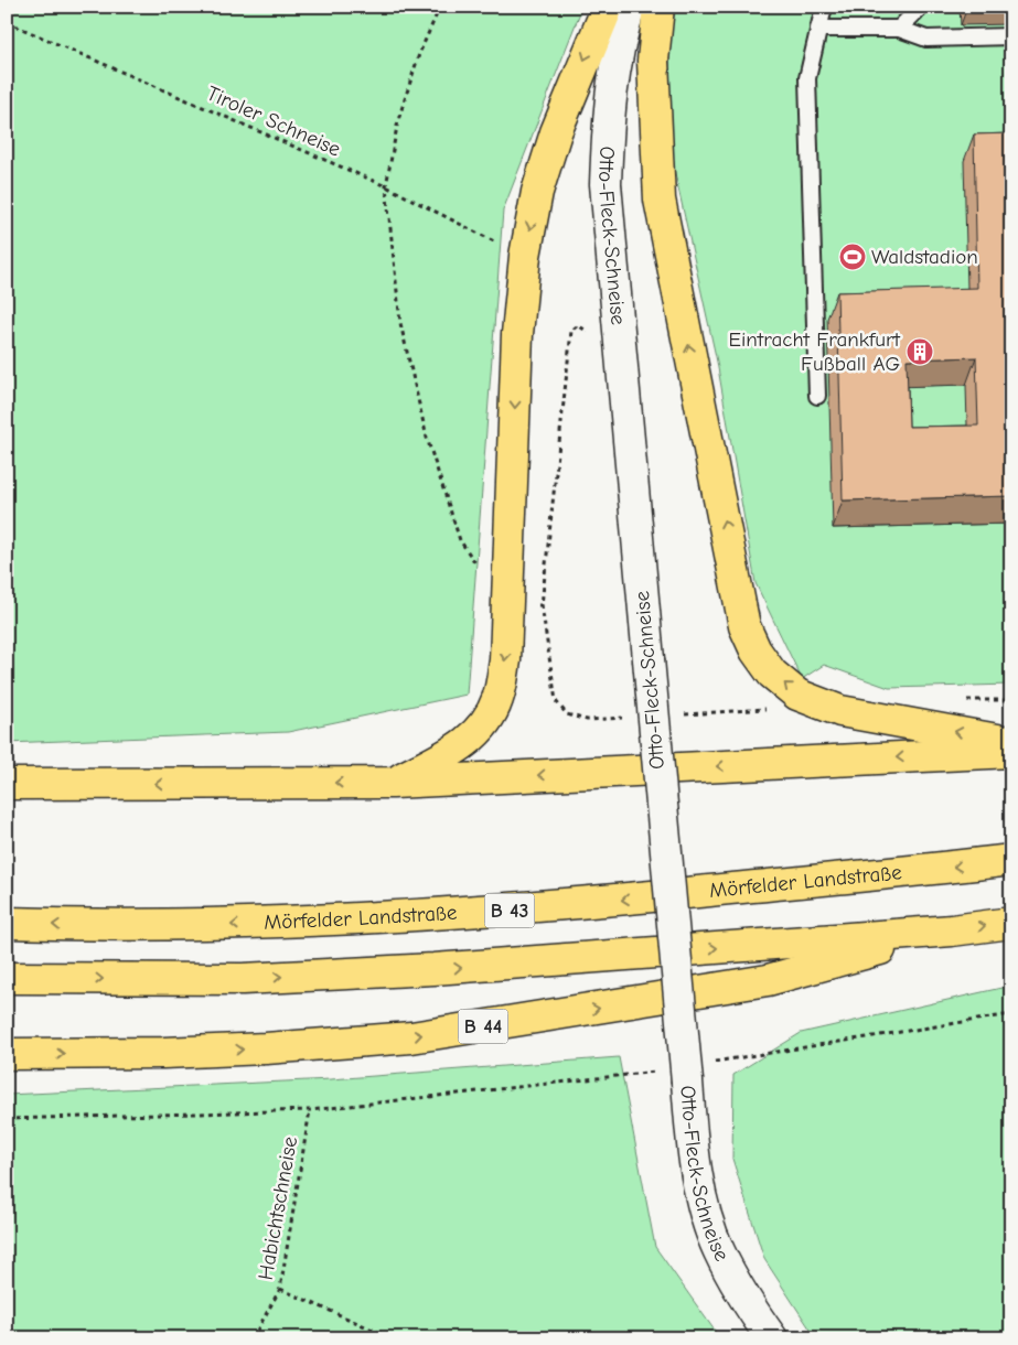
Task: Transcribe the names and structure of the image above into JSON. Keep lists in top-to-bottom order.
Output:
{
  "streets": {
    "highway": ["Mörfelder Landstraße", "B 43", "B 44"],
    "street": ["Otto-Fleck-Schneise"],
    "path": ["Tiroler Schneise", "Habichtschneise"]
  },
  "places": {
    "sports": ["Waldstadion"],
    "building": ["Eintracht Frankfurt Fußball AG"]
  }
}
